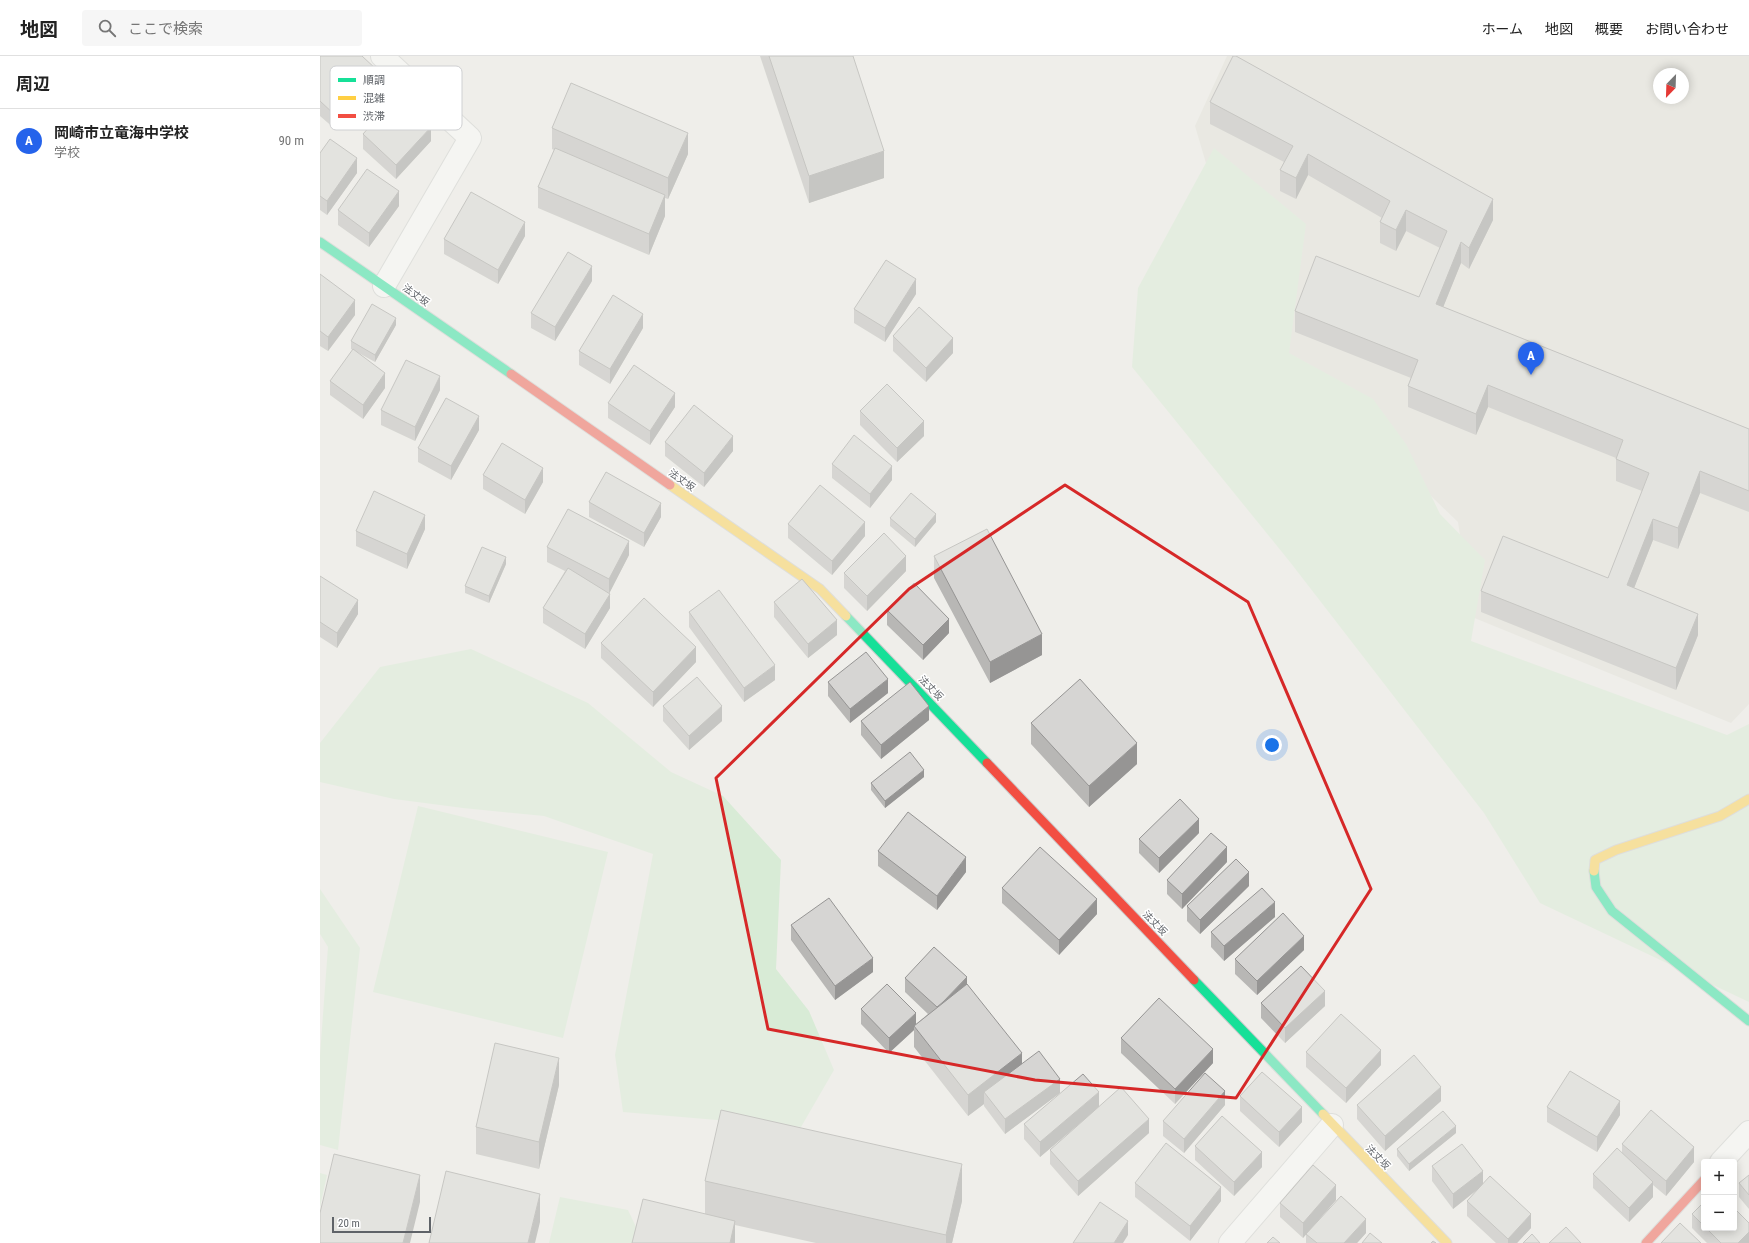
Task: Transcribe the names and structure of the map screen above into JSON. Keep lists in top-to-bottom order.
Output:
{
  "streets": {
    "street": ["法丈坂"]
  },
  "legend": ["順調", "混雑", "渋滞"],
  "scale_bar": "20 m",
  "north": "bottom left",
  "page": {
    "header": "地図",
    "search": "ここで検索",
    "nav": [
      "ホーム",
      "地図",
      "概要",
      "お問い合わせ"
    ],
    "heading": "周辺",
    "list": [
      {
        "mark": "A",
        "name": "岡崎市立竜海中学校",
        "note": "学校",
        "value": "90 m"
      }
    ],
    "pins": "A",
    "map_buttons": ["+", "−"],
    "scale": "20 m"
  }
}
